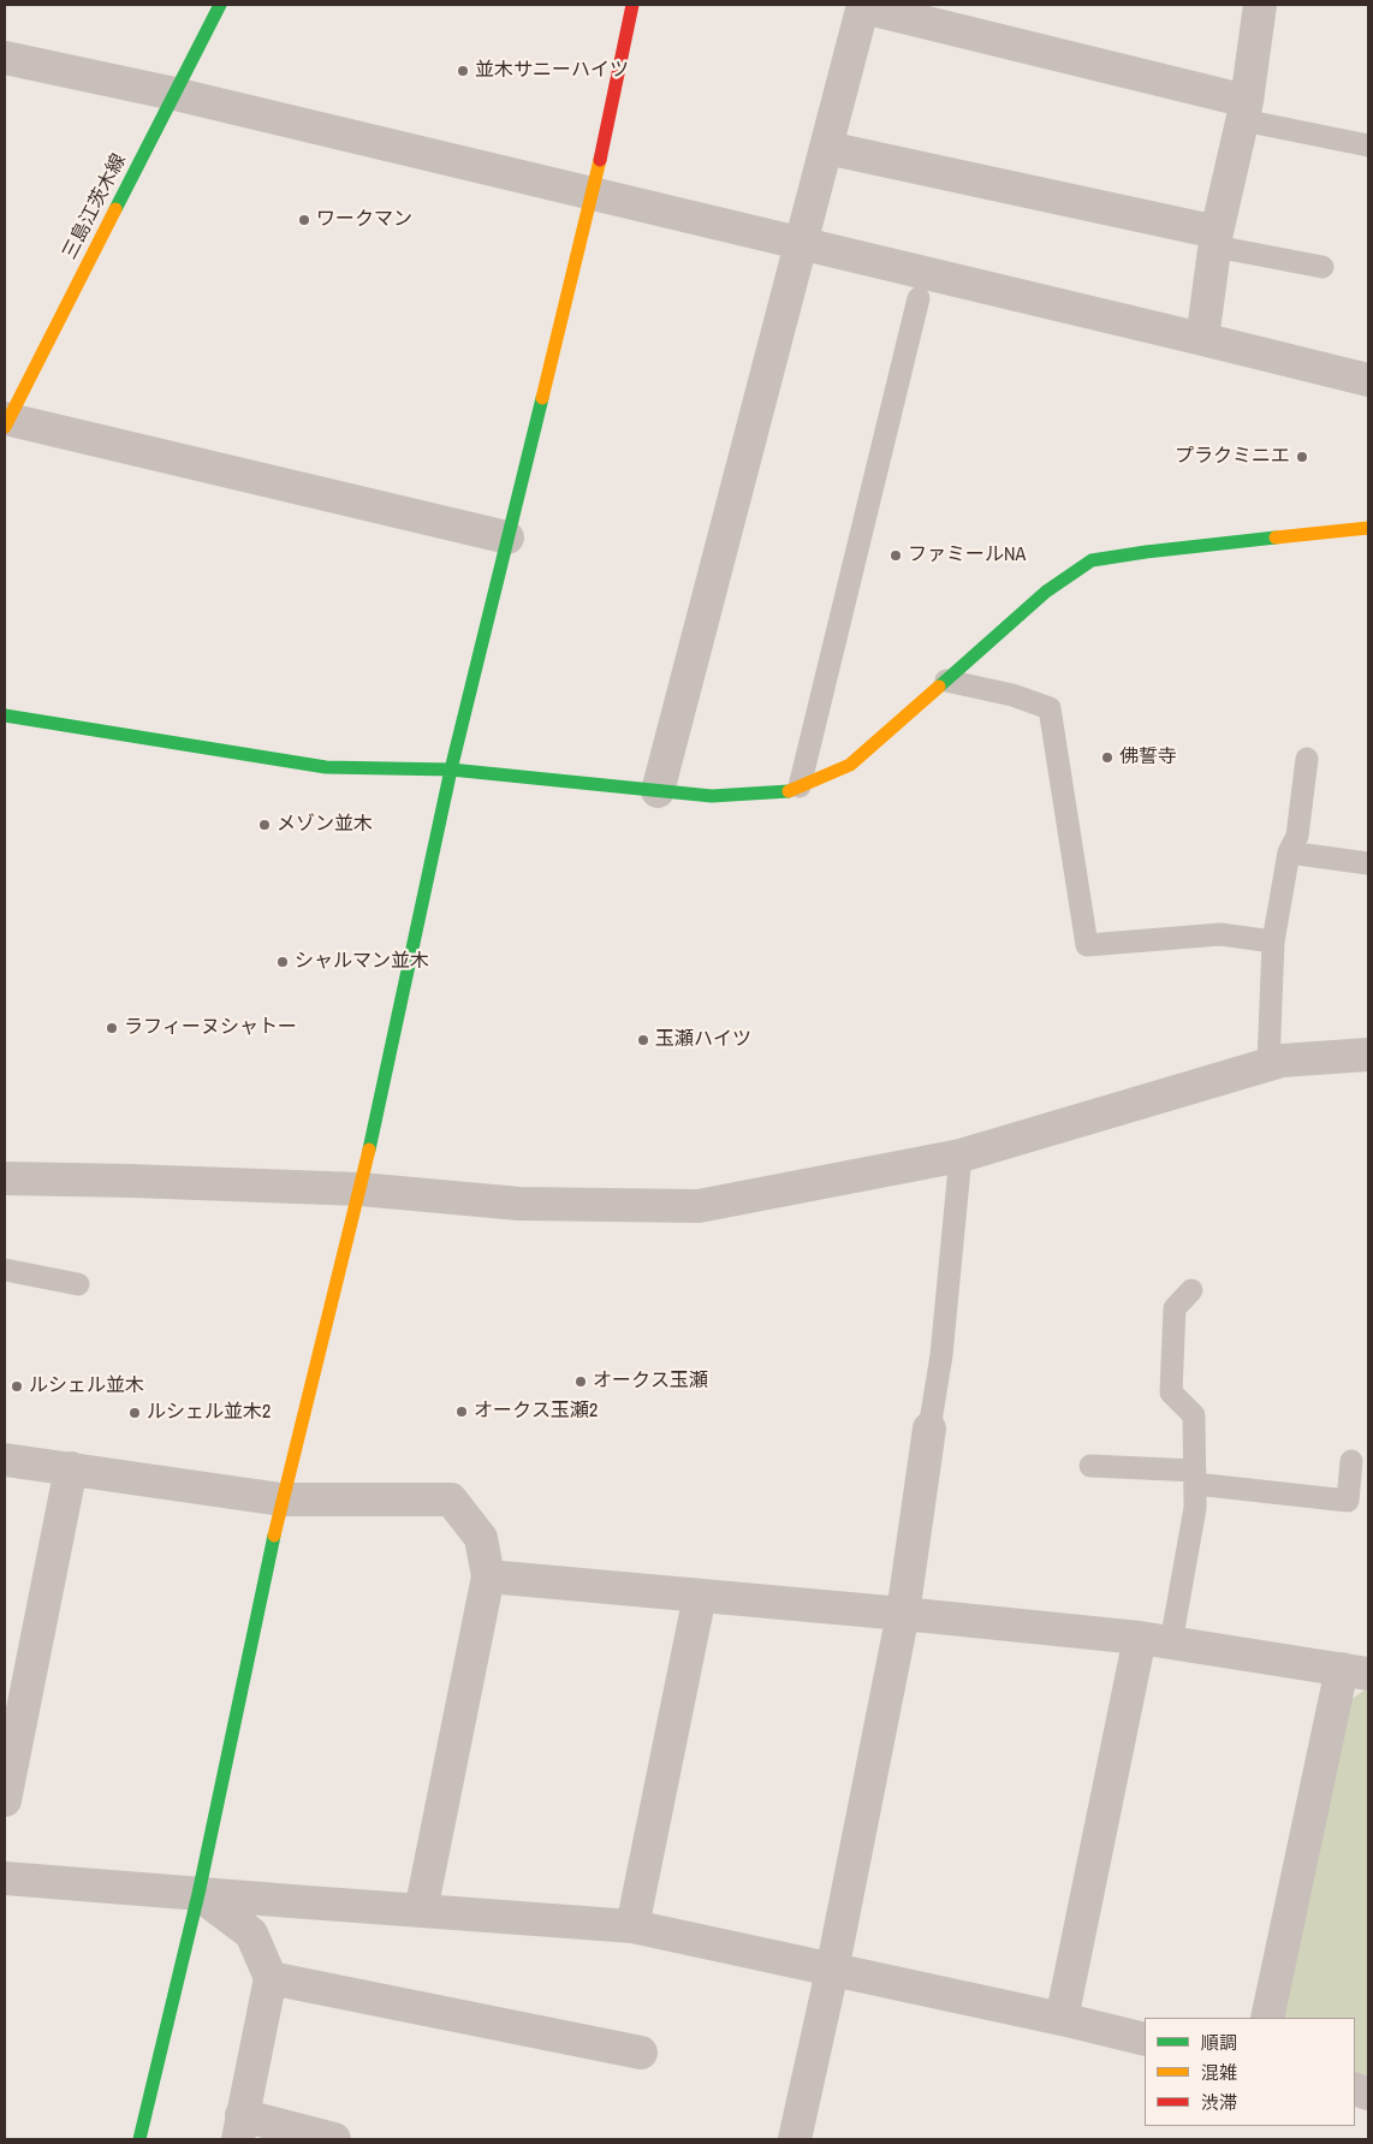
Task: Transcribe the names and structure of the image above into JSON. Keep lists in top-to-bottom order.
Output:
{
  "streets": {
    "street": ["三島江茨木線"]
  },
  "places": [
    "並木サニーハイツ",
    "ワークマン",
    "プラクミニエ",
    "ファミールNA",
    "佛誓寺",
    "メゾン並木",
    "シャルマン並木",
    "ラフィーヌシャトー",
    "玉瀬ハイツ",
    "オークス玉瀬",
    "ルシェル並木",
    "オークス玉瀬2",
    "ルシェル並木2"
  ],
  "legend": ["順調", "混雑", "渋滞"]
}
